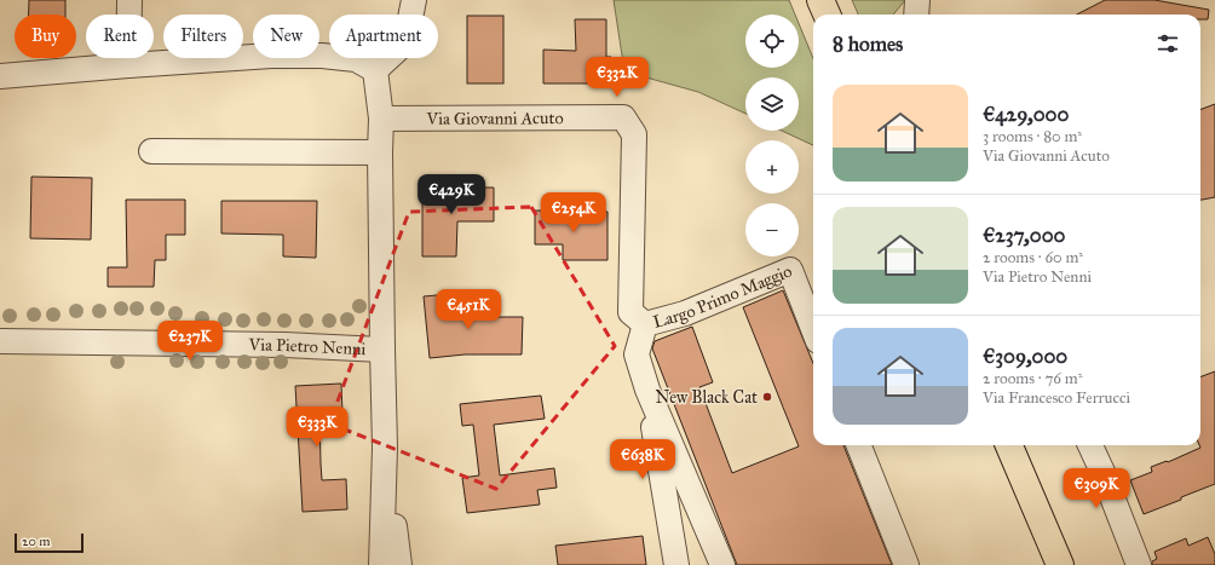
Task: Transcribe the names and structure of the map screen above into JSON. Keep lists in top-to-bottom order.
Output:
{
  "streets": {
    "street": ["Via Giovanni Acuto", "Largo Primo Maggio", "Via Pietro Nenni"]
  },
  "crossings": [
    ["Via Giovanni Acuto", "Largo Primo Maggio"]
  ],
  "places": ["New Black Cat"],
  "scale_bar": "20 m",
  "page": {
    "map_buttons": ["+", "−"],
    "chip": [
      "Buy",
      "Rent",
      "Filters",
      "New",
      "Apartment"
    ],
    "heading": "8 homes",
    "price": [
      "€332K",
      "€429K",
      "€254K",
      "€451K",
      "€237K",
      "€333K",
      "€638K",
      "€309K"
    ],
    "list": [
      {
        "name": "€429,000",
        "note": "3 rooms · 80 m² · Via Giovanni Acuto"
      },
      {
        "name": "€237,000",
        "note": "2 rooms · 60 m² · Via Pietro Nenni"
      },
      {
        "name": "€309,000",
        "note": "2 rooms · 76 m² · Via Francesco Ferrucci"
      }
    ],
    "scale": "20 m"
  }
}
